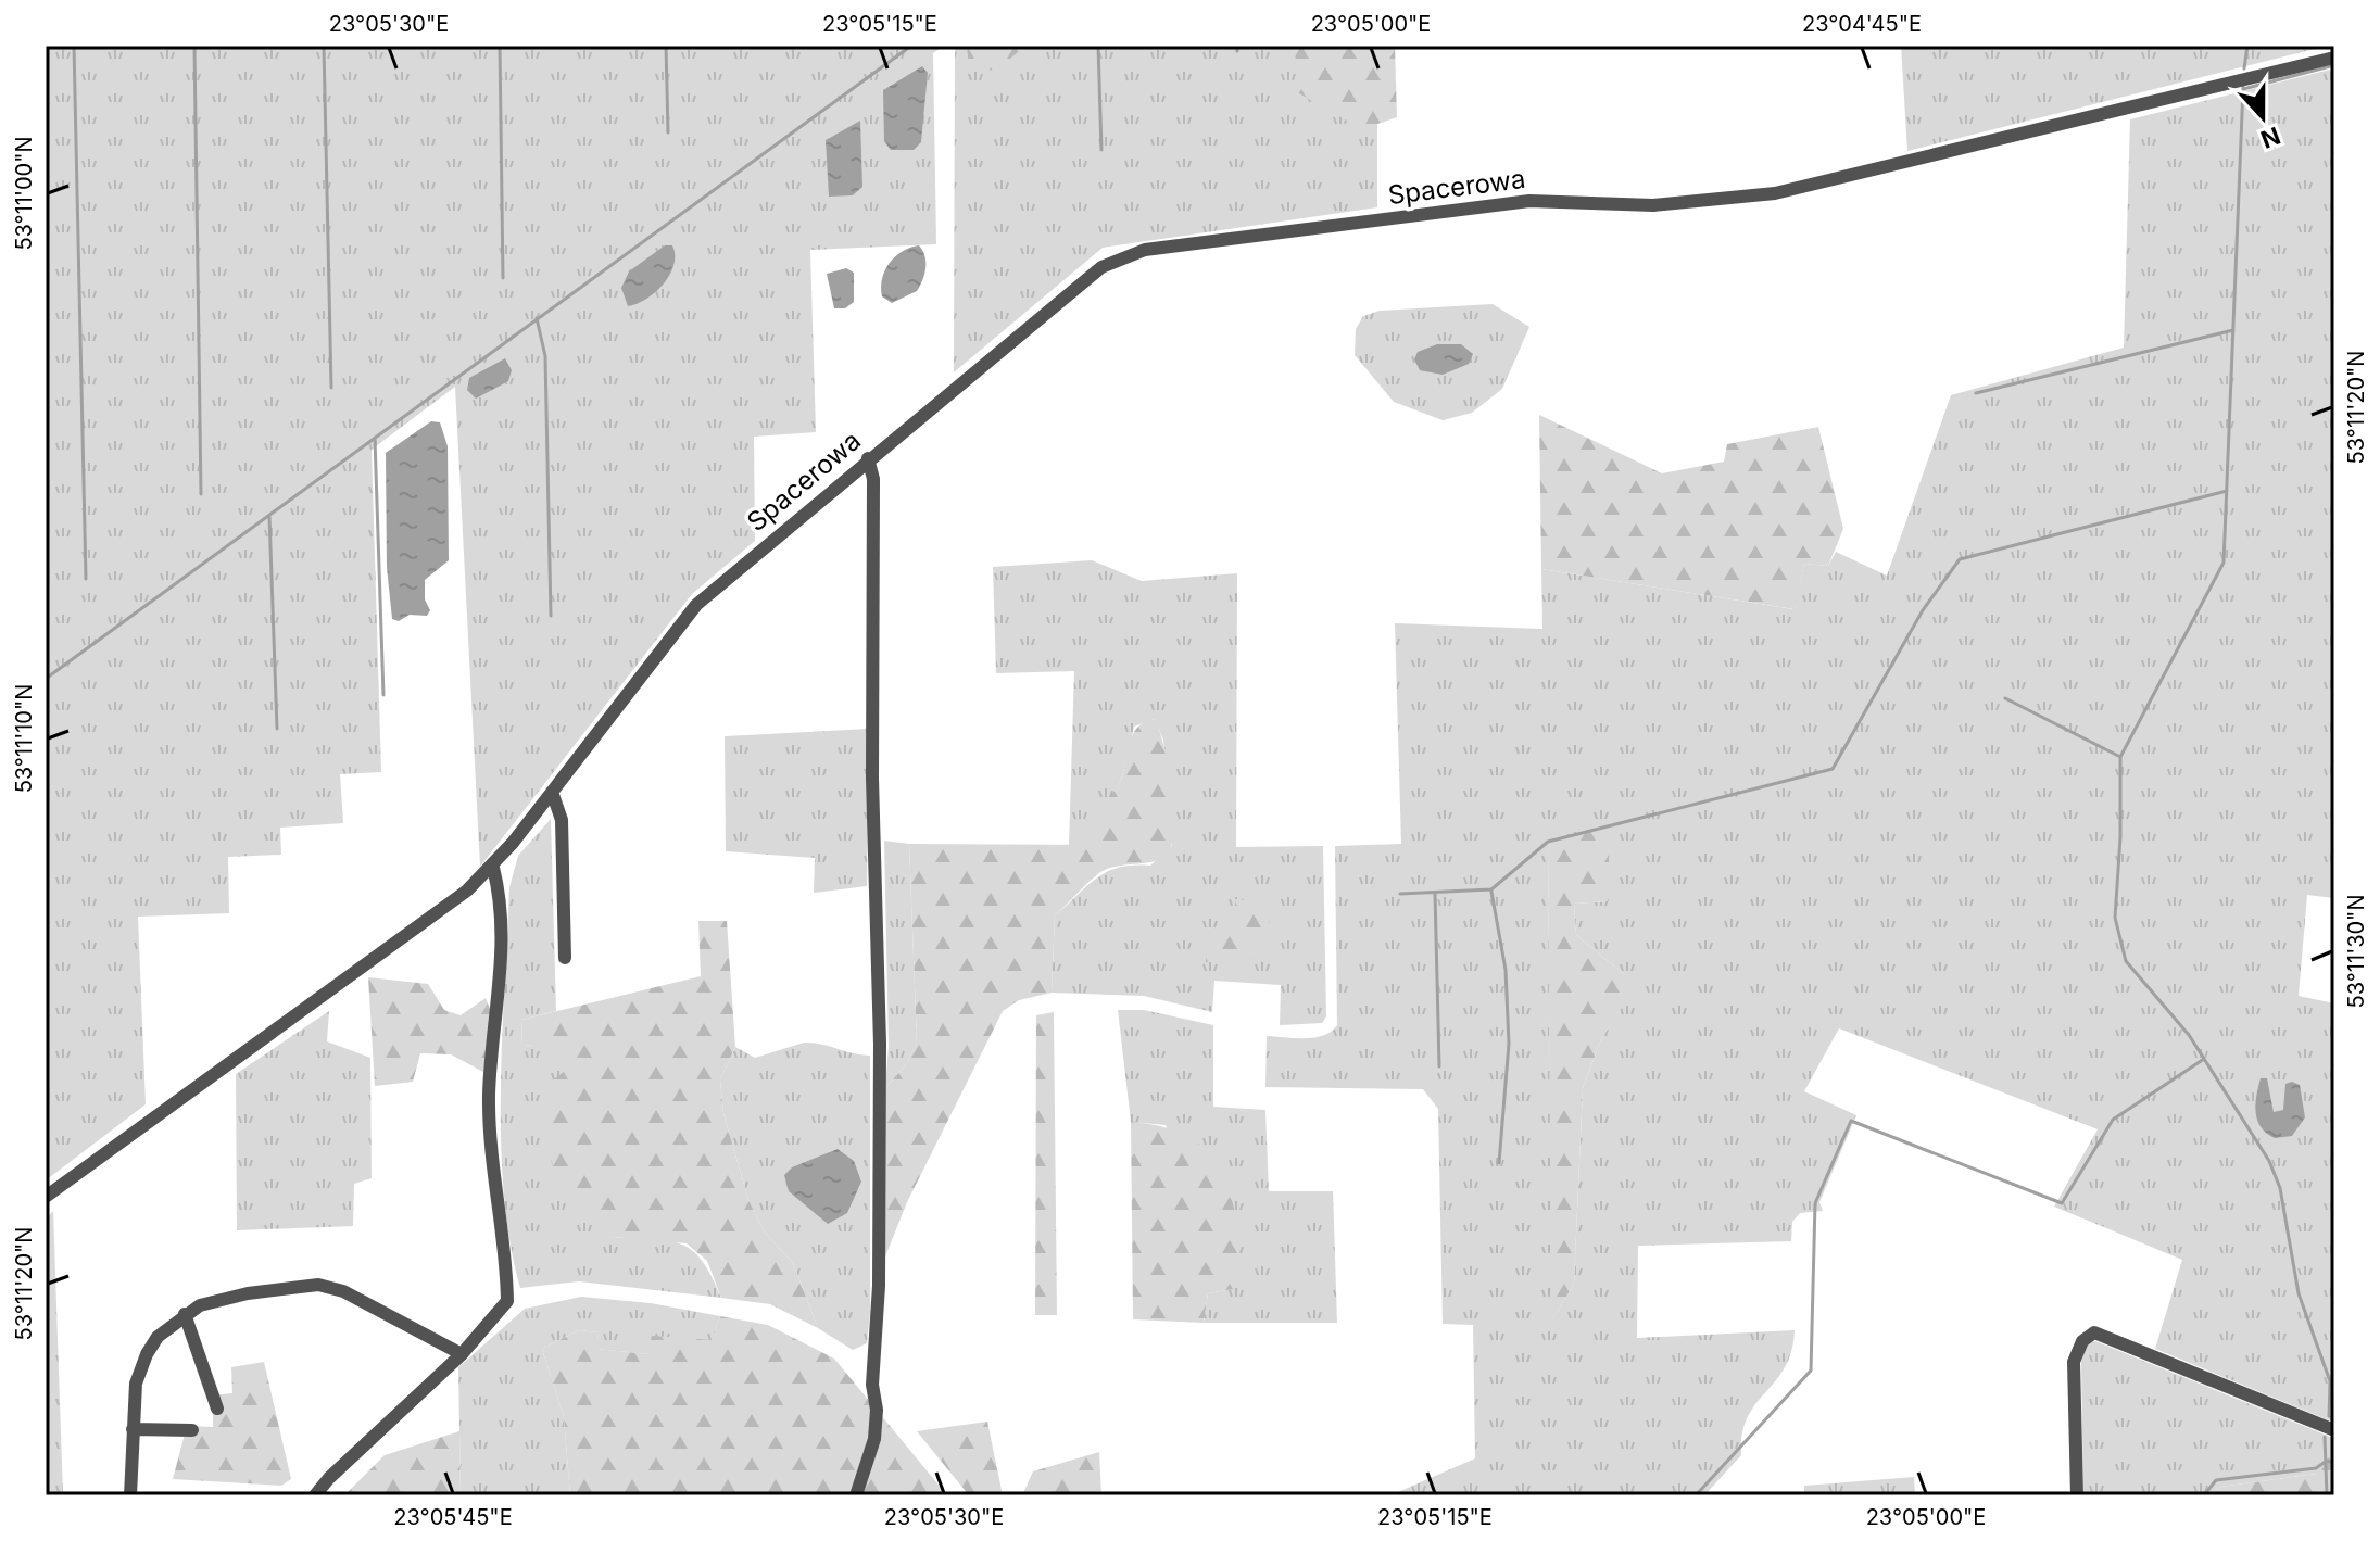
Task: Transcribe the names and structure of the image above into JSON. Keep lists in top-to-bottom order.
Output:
{
  "streets": {
    "street": ["Spacerowa"]
  },
  "north": "bottom",
  "coordinates": [
    "23°05'30\"E",
    "23°05'15\"E",
    "23°05'00\"E",
    "23°04'45\"E",
    "53°11'00\"N",
    "53°11'20\"N",
    "53°11'10\"N",
    "53°11'30\"N",
    "23°05'45\"E"
  ]
}
